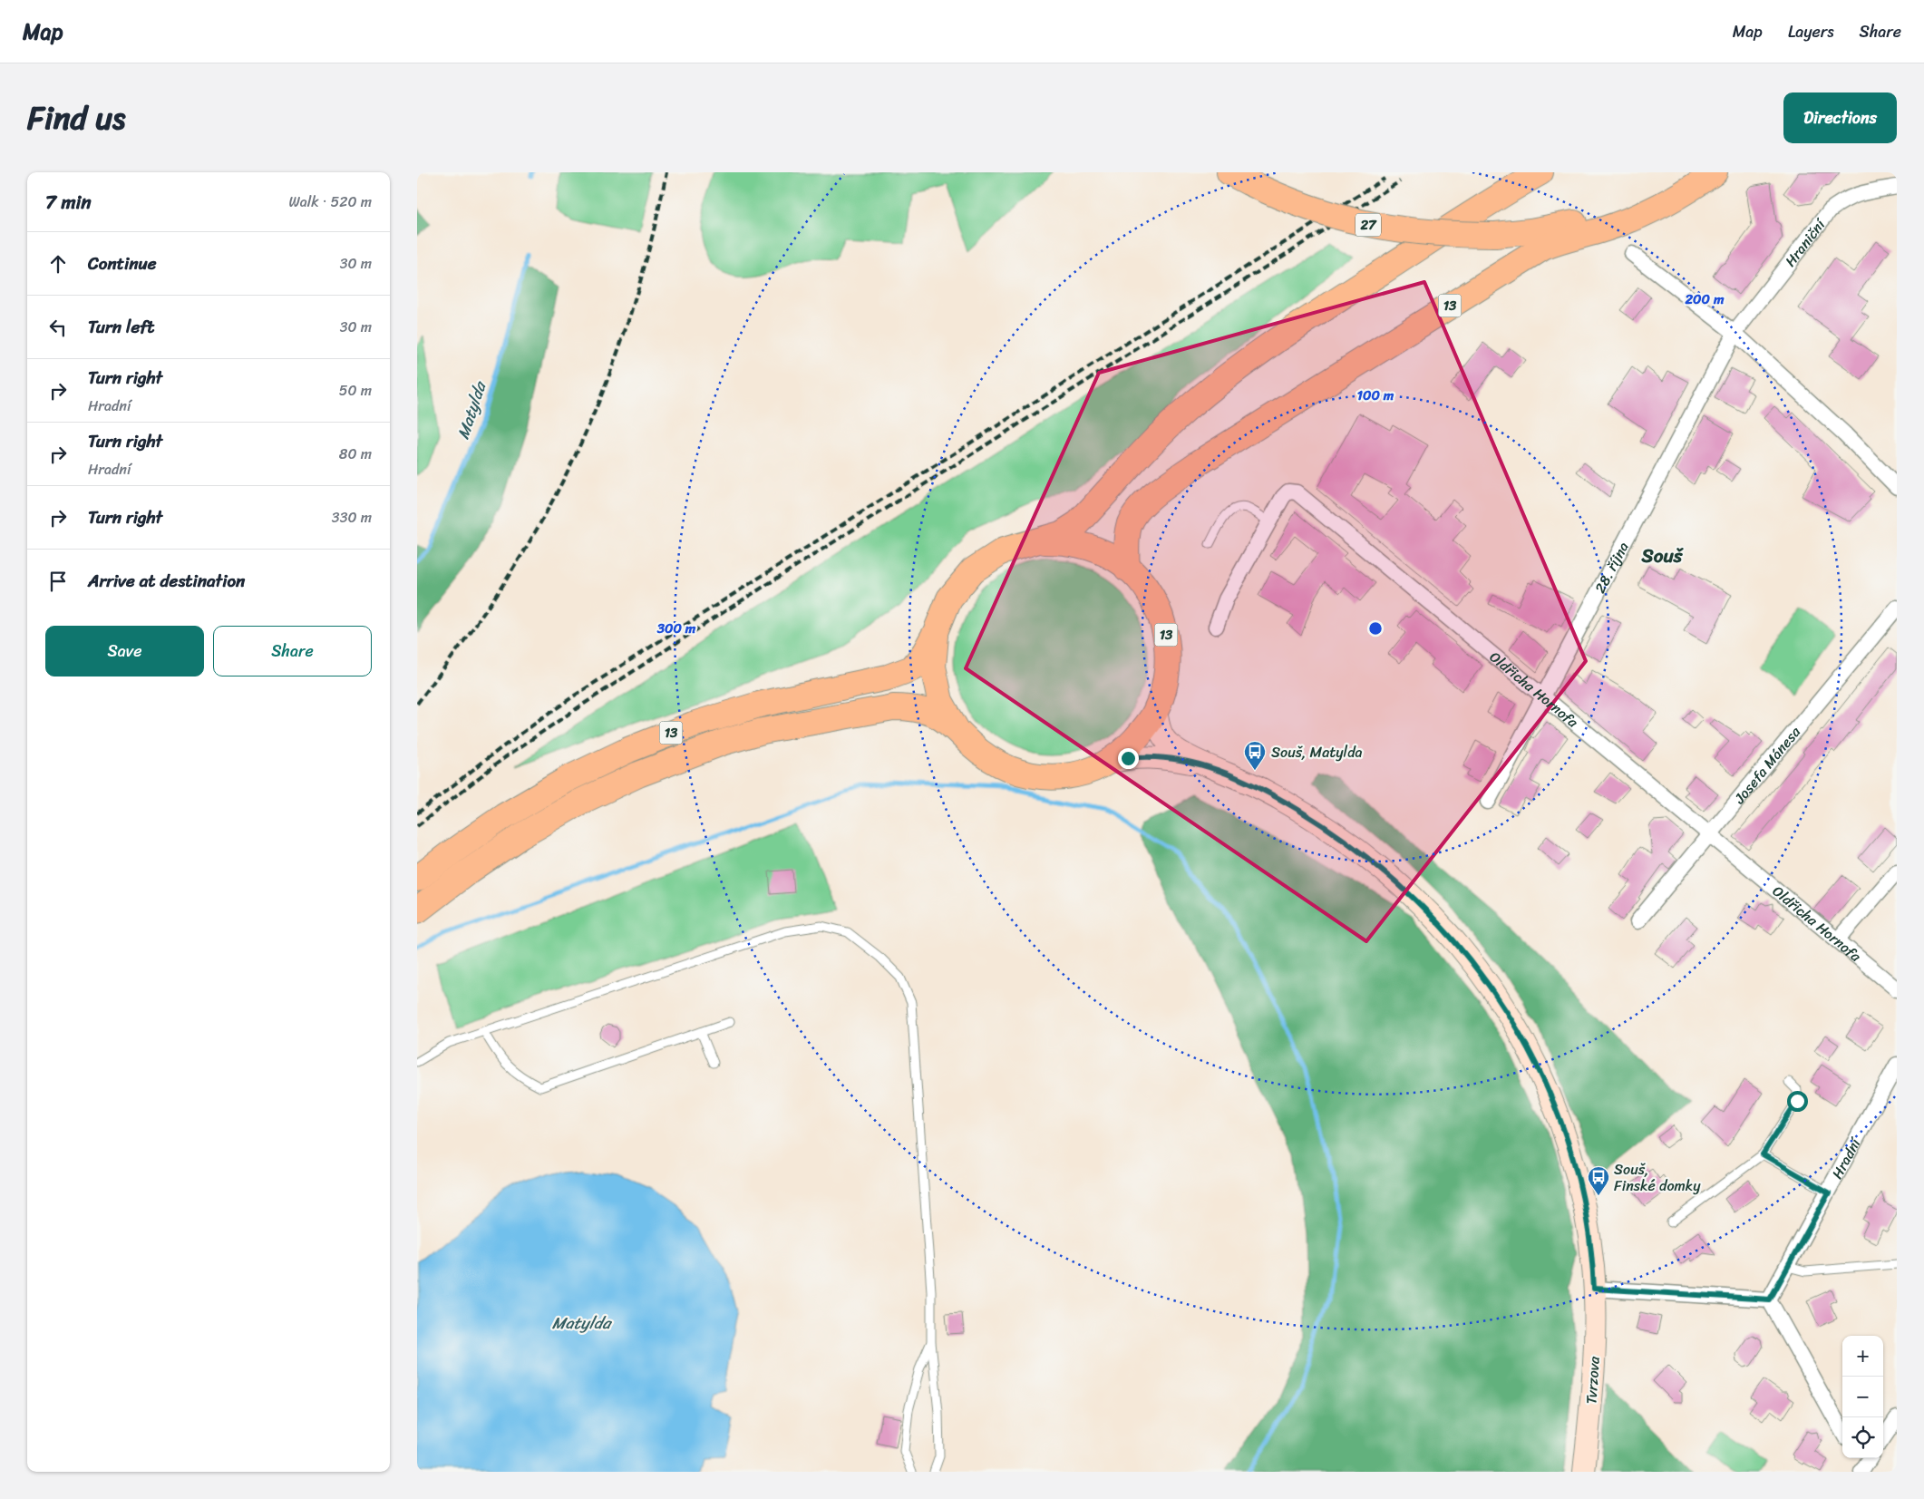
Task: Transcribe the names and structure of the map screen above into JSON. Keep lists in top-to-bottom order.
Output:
{
  "streets": {
    "highway": ["27", "13"],
    "street": [
      "Hraniční",
      "28. října",
      "Oldřicha Hornofa",
      "Josefa Mánesa",
      "Hradní",
      "Tvrzova"
    ]
  },
  "crossings": [
    ["Hraniční", "28. října"],
    ["28. října", "Oldřicha Hornofa"],
    ["Oldřicha Hornofa", "Josefa Mánesa"]
  ],
  "districts": ["Souš"],
  "water": ["Matylda"],
  "places": {
    "bus stop": ["Souš, Matylda", "Souš, Finské domky"]
  },
  "page": {
    "header": "Map",
    "nav": ["Map", "Layers", "Share"],
    "title": "Find us",
    "buttons": [
      "Directions",
      ["Save", "Share"]
    ],
    "heading": ["7 min", "Walk · 520 m"],
    "list": [
      ["Continue", "30 m"],
      ["Turn left", "30 m"],
      ["Turn right", "Hradní", "50 m"],
      ["Turn right", "Hradní", "80 m"],
      ["Turn right", "330 m"],
      "Arrive at destination"
    ],
    "map_buttons": ["+", "−"]
  },
  "rings": ["200 m", "100 m", "300 m"]
}
